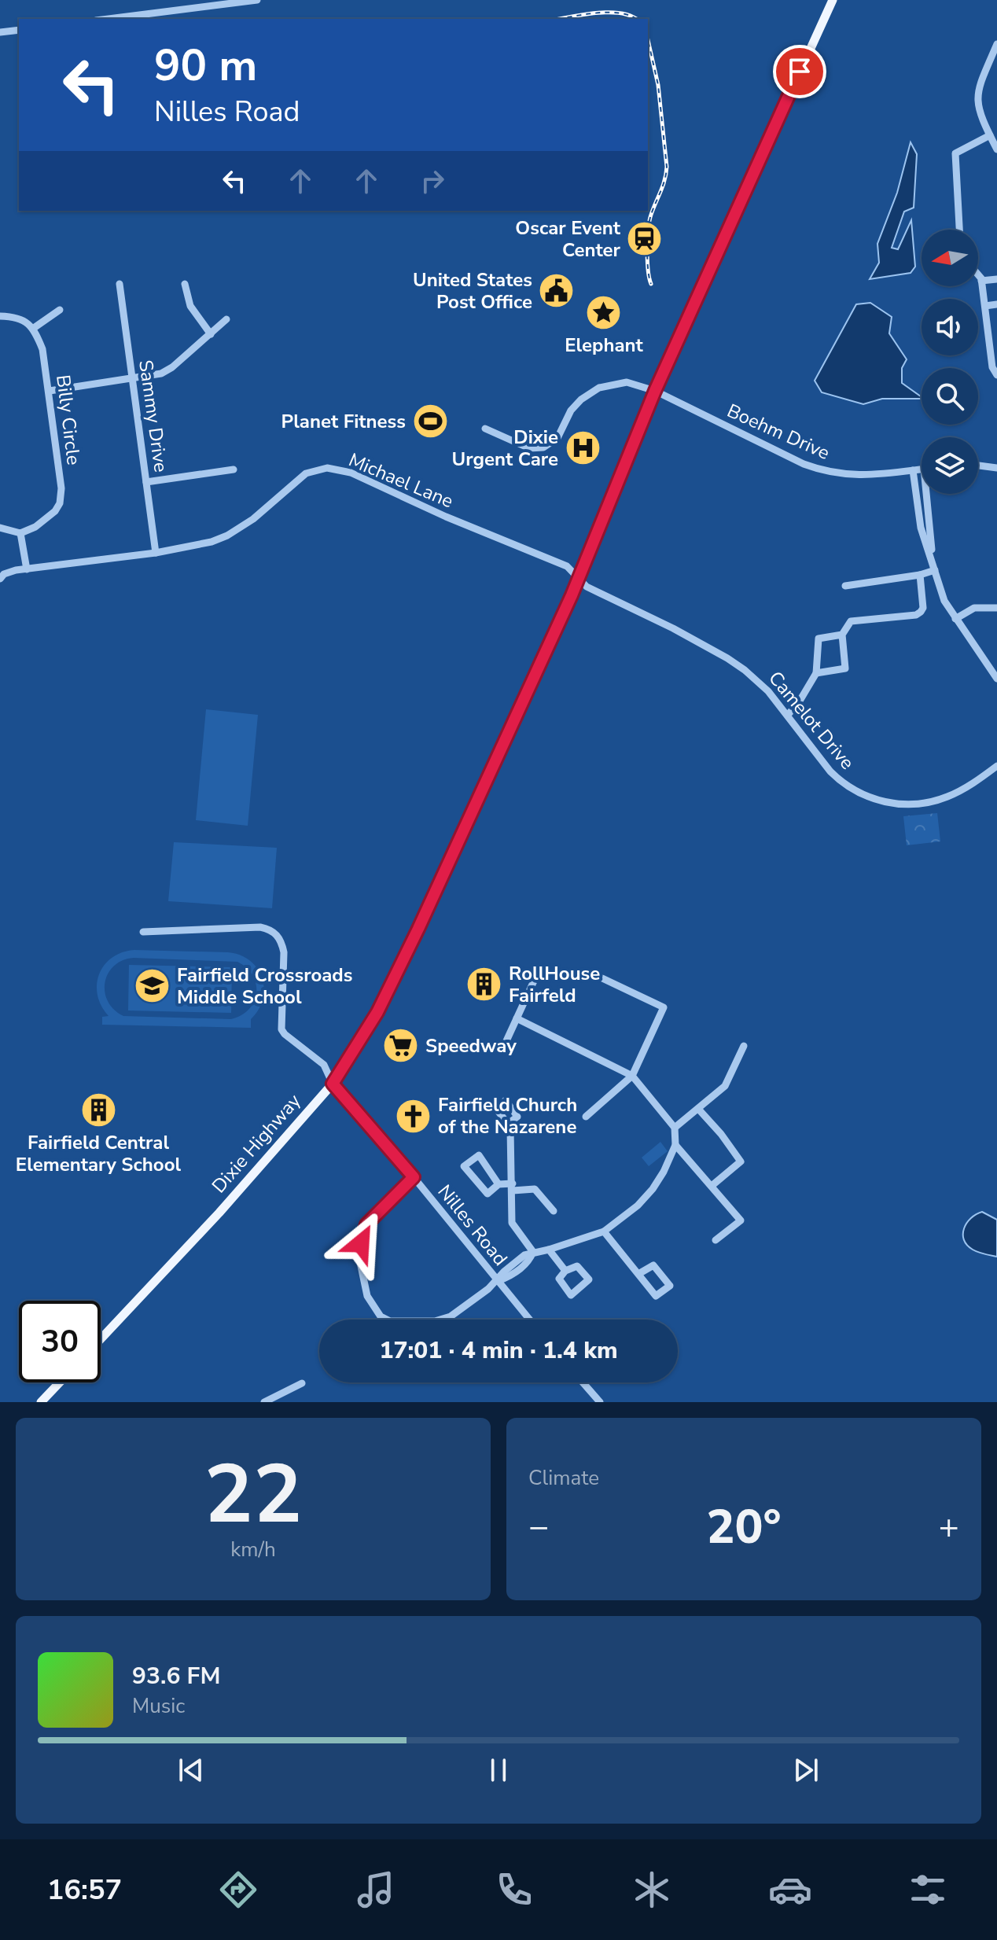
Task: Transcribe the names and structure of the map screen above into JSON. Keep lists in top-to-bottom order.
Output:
{
  "streets": {
    "main road": ["Dixie Highway"],
    "street": [
      "Sammy Drive",
      "Billy Circle",
      "Boehm Drive",
      "Michael Lane",
      "Camelot Drive",
      "Nilles Road"
    ]
  },
  "crossings": [
    ["Sammy Drive", "Michael Lane"],
    ["Boehm Drive", "Dixie Highway"],
    ["Michael Lane", "Camelot Drive"],
    ["Michael Lane", "Dixie Highway"],
    ["Camelot Drive", "Dixie Highway"],
    ["Dixie Highway", "Nilles Road"]
  ],
  "places": {
    "station": ["Oscar Event Center"],
    "public building": ["United States Post Office"],
    "place": ["Elephant"],
    "sports": ["Planet Fitness"],
    "hospital": ["Dixie Urgent Care"],
    "building": ["RollHouse Fairfeld", "Fairfield Central Elementary School"],
    "school or university": ["Fairfield Crossroads Middle School"],
    "supermarket": ["Speedway"],
    "church": ["Fairfield Church of the Nazarene"]
  },
  "north": "left",
  "page": {
    "turn": ["90 m", "Nilles Road"],
    "limit": "30",
    "trip": "17:01 · 4 min · 1.4 km",
    "tile": [
      ["22", "km/h"],
      "Climate"
    ],
    "heat": ["−", "20°", "+"],
    "song": ["93.6 FM", "Music"],
    "tabs": "16:57"
  }
}
